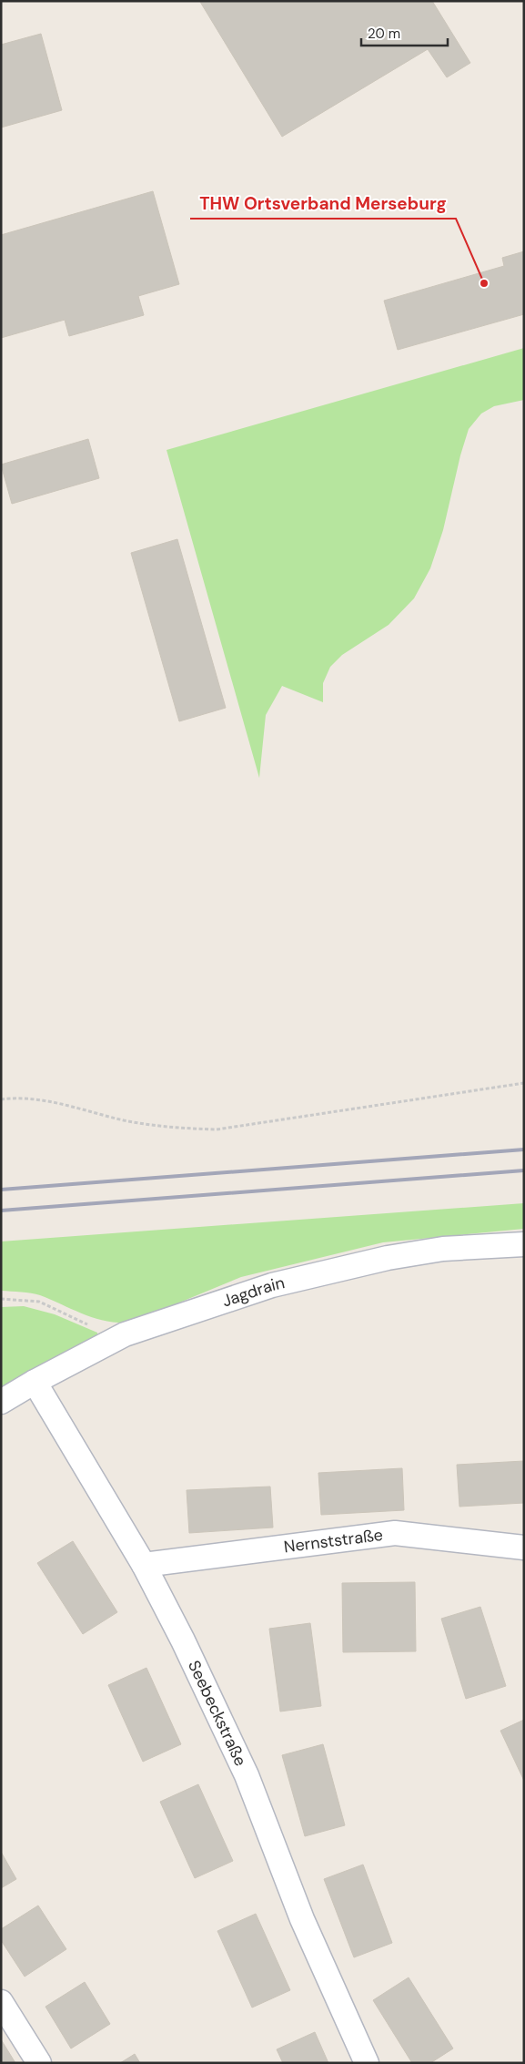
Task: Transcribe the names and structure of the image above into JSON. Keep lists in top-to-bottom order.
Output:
{
  "streets": {
    "street": ["Jagdrain", "Nernststraße", "Seebeckstraße"]
  },
  "crossings": [
    ["Jagdrain", "Seebeckstraße"],
    ["Nernststraße", "Seebeckstraße"]
  ],
  "places": ["THW Ortsverband Merseburg"],
  "scale_bar": "20 m"
}
